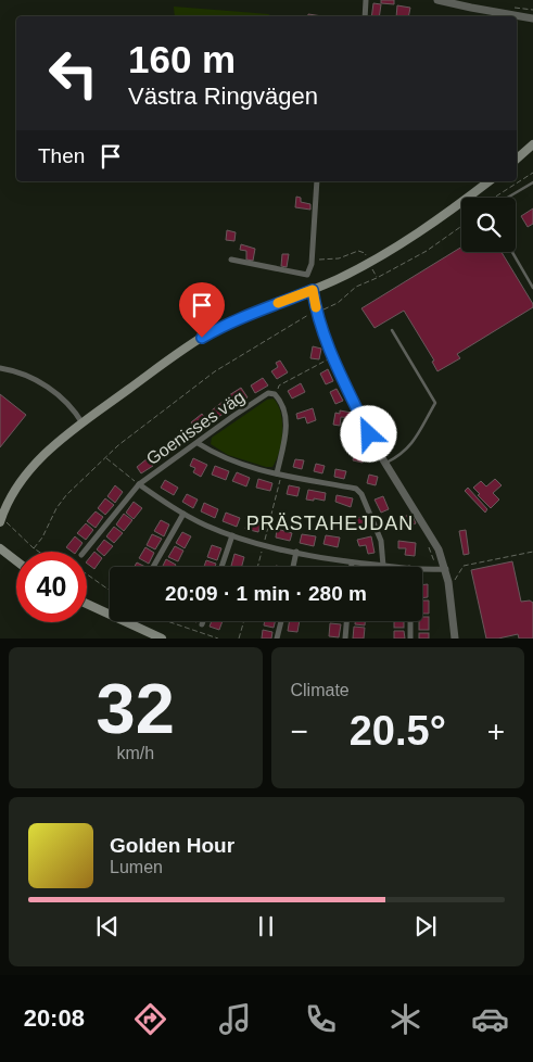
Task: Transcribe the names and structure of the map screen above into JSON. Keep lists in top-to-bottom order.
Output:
{
  "streets": {
    "street": ["Goenisses väg"]
  },
  "districts": ["PRÄSTAHEJDAN"],
  "page": {
    "turn": ["160 m", "Västra Ringvägen"],
    "then": "Then",
    "limit": "40",
    "trip": "20:09 · 1 min · 280 m",
    "tile": [
      ["32", "km/h"],
      "Climate"
    ],
    "heat": ["−", "20.5°", "+"],
    "song": ["Golden Hour", "Lumen"],
    "tabs": "20:08"
  }
}
